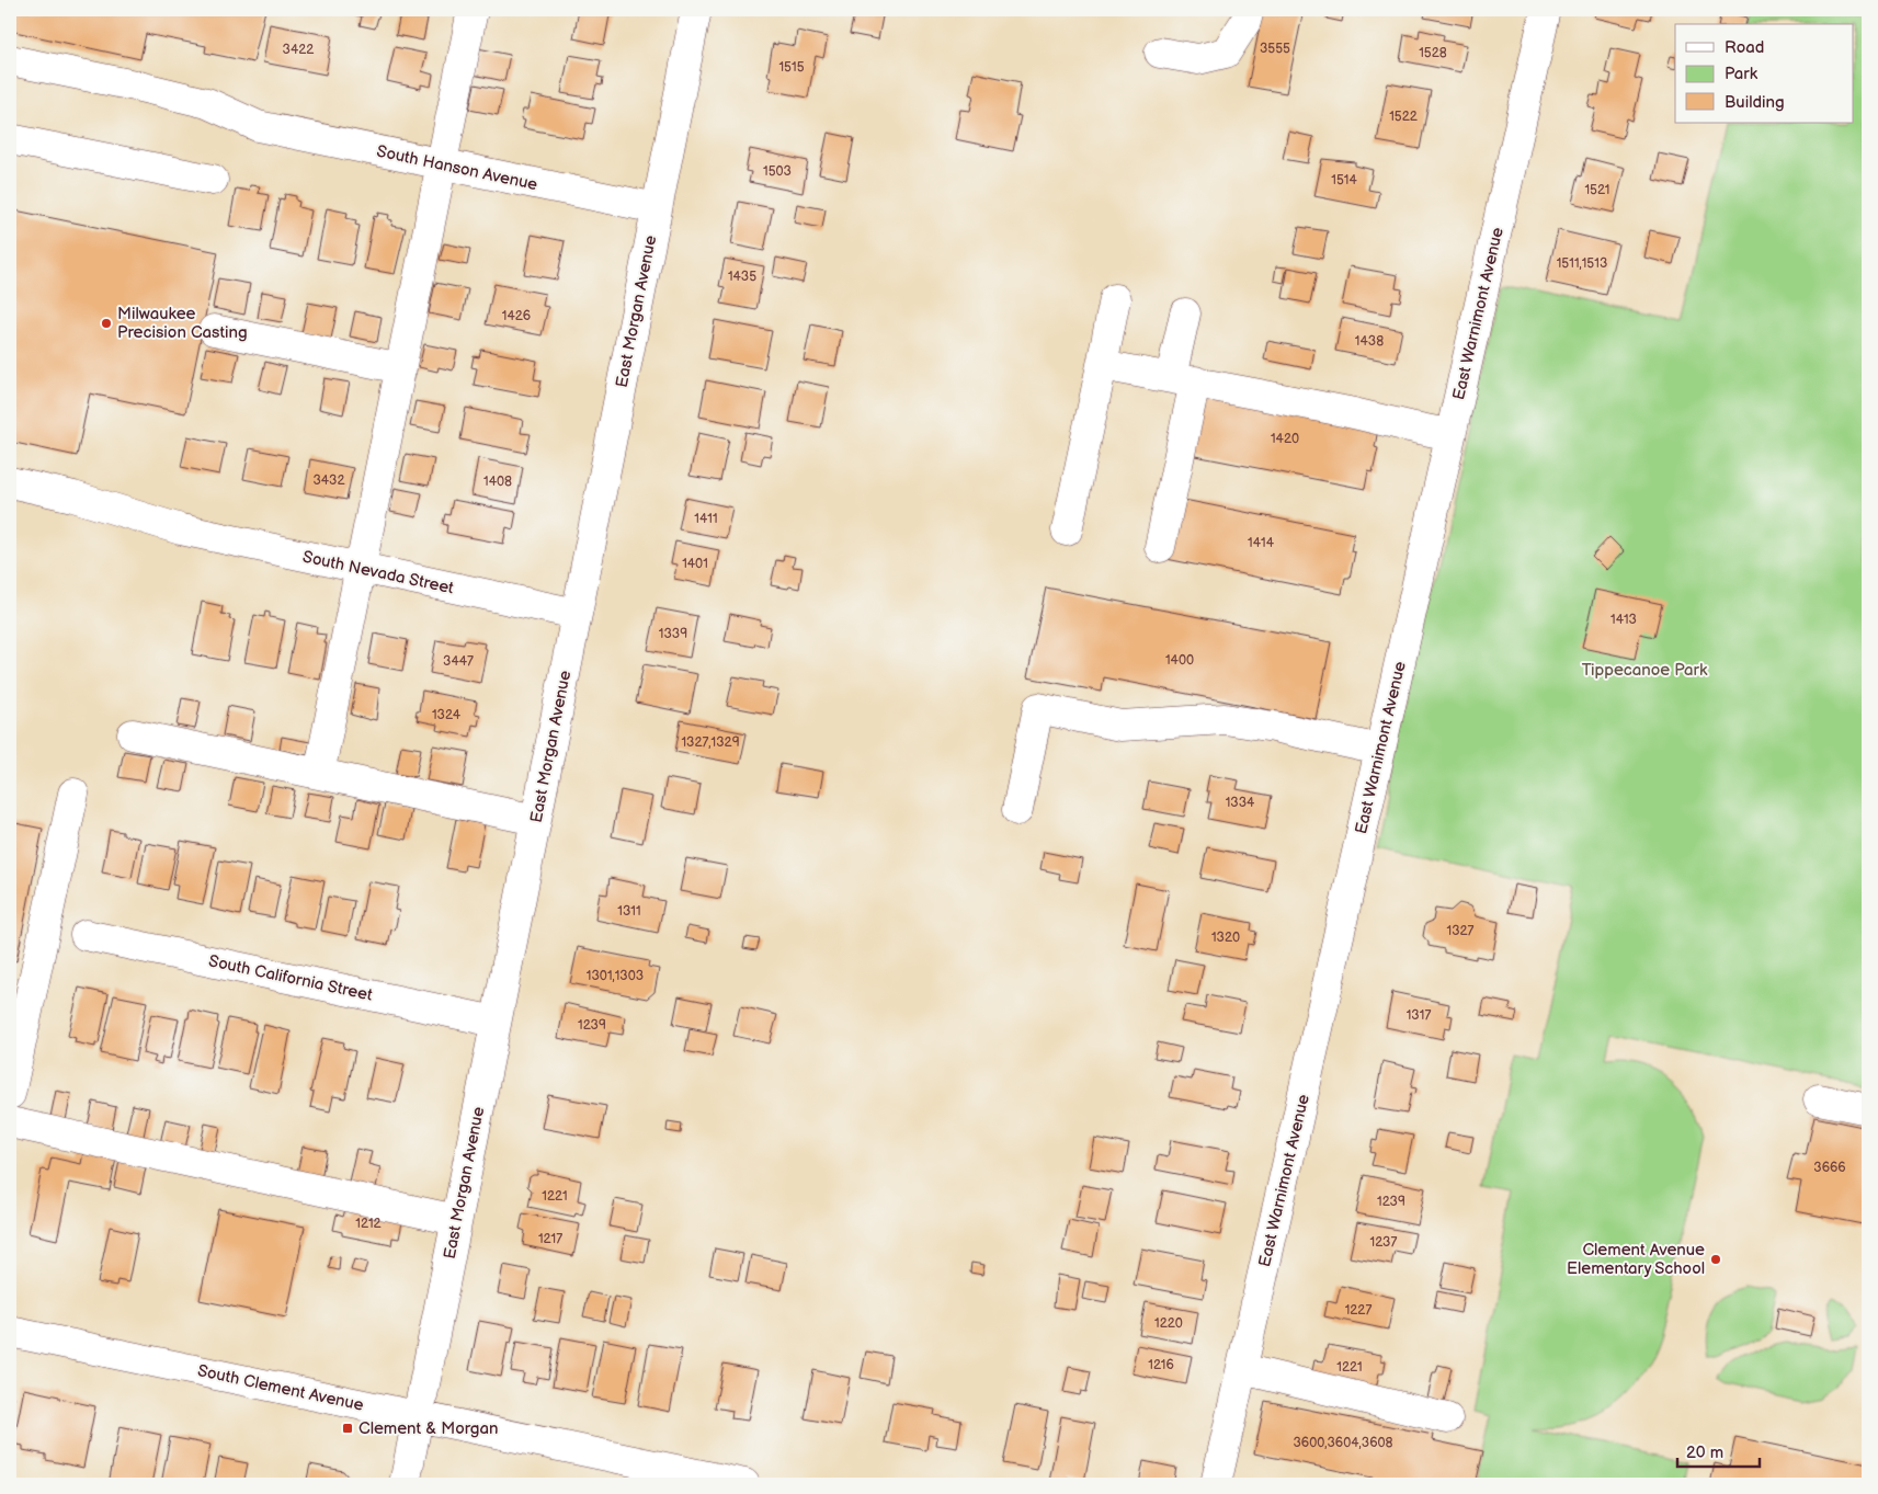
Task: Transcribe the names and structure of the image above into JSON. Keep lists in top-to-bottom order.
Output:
{
  "streets": {
    "street": [
      "South Hanson Avenue",
      "East Morgan Avenue",
      "East Warnimont Avenue",
      "South Nevada Street",
      "South California Street",
      "South Clement Avenue"
    ]
  },
  "crossings": [
    ["South Hanson Avenue", "East Morgan Avenue"],
    ["East Morgan Avenue", "South Nevada Street"],
    ["East Morgan Avenue", "South California Street"],
    ["East Morgan Avenue", "South Clement Avenue"]
  ],
  "parks": ["Tippecanoe Park"],
  "places": {
    "other": ["Milwaukee Precision Casting", "Clement Avenue Elementary School"],
    "transit": ["Clement & Morgan"]
  },
  "house_numbers": [
    "3555",
    "3422",
    "1528",
    "1515",
    "1522",
    "1503",
    "1514",
    "1521",
    "1511,1513",
    "1435",
    "1426",
    "1438",
    "1420",
    "3432",
    "1408",
    "1411",
    "1414",
    "1401",
    "1413",
    "1339",
    "1400",
    "3447",
    "1324",
    "1327,1329",
    "1334",
    "1311",
    "1327",
    "1320",
    "1301,1303",
    "1317",
    "1239",
    "3666",
    "1221",
    "1239",
    "1212",
    "1217",
    "1237",
    "1227",
    "1220",
    "1216",
    "1221",
    "3600,3604,3608"
  ],
  "legend": ["Road", "Park", "Building"],
  "scale_bar": "20 m"
}
